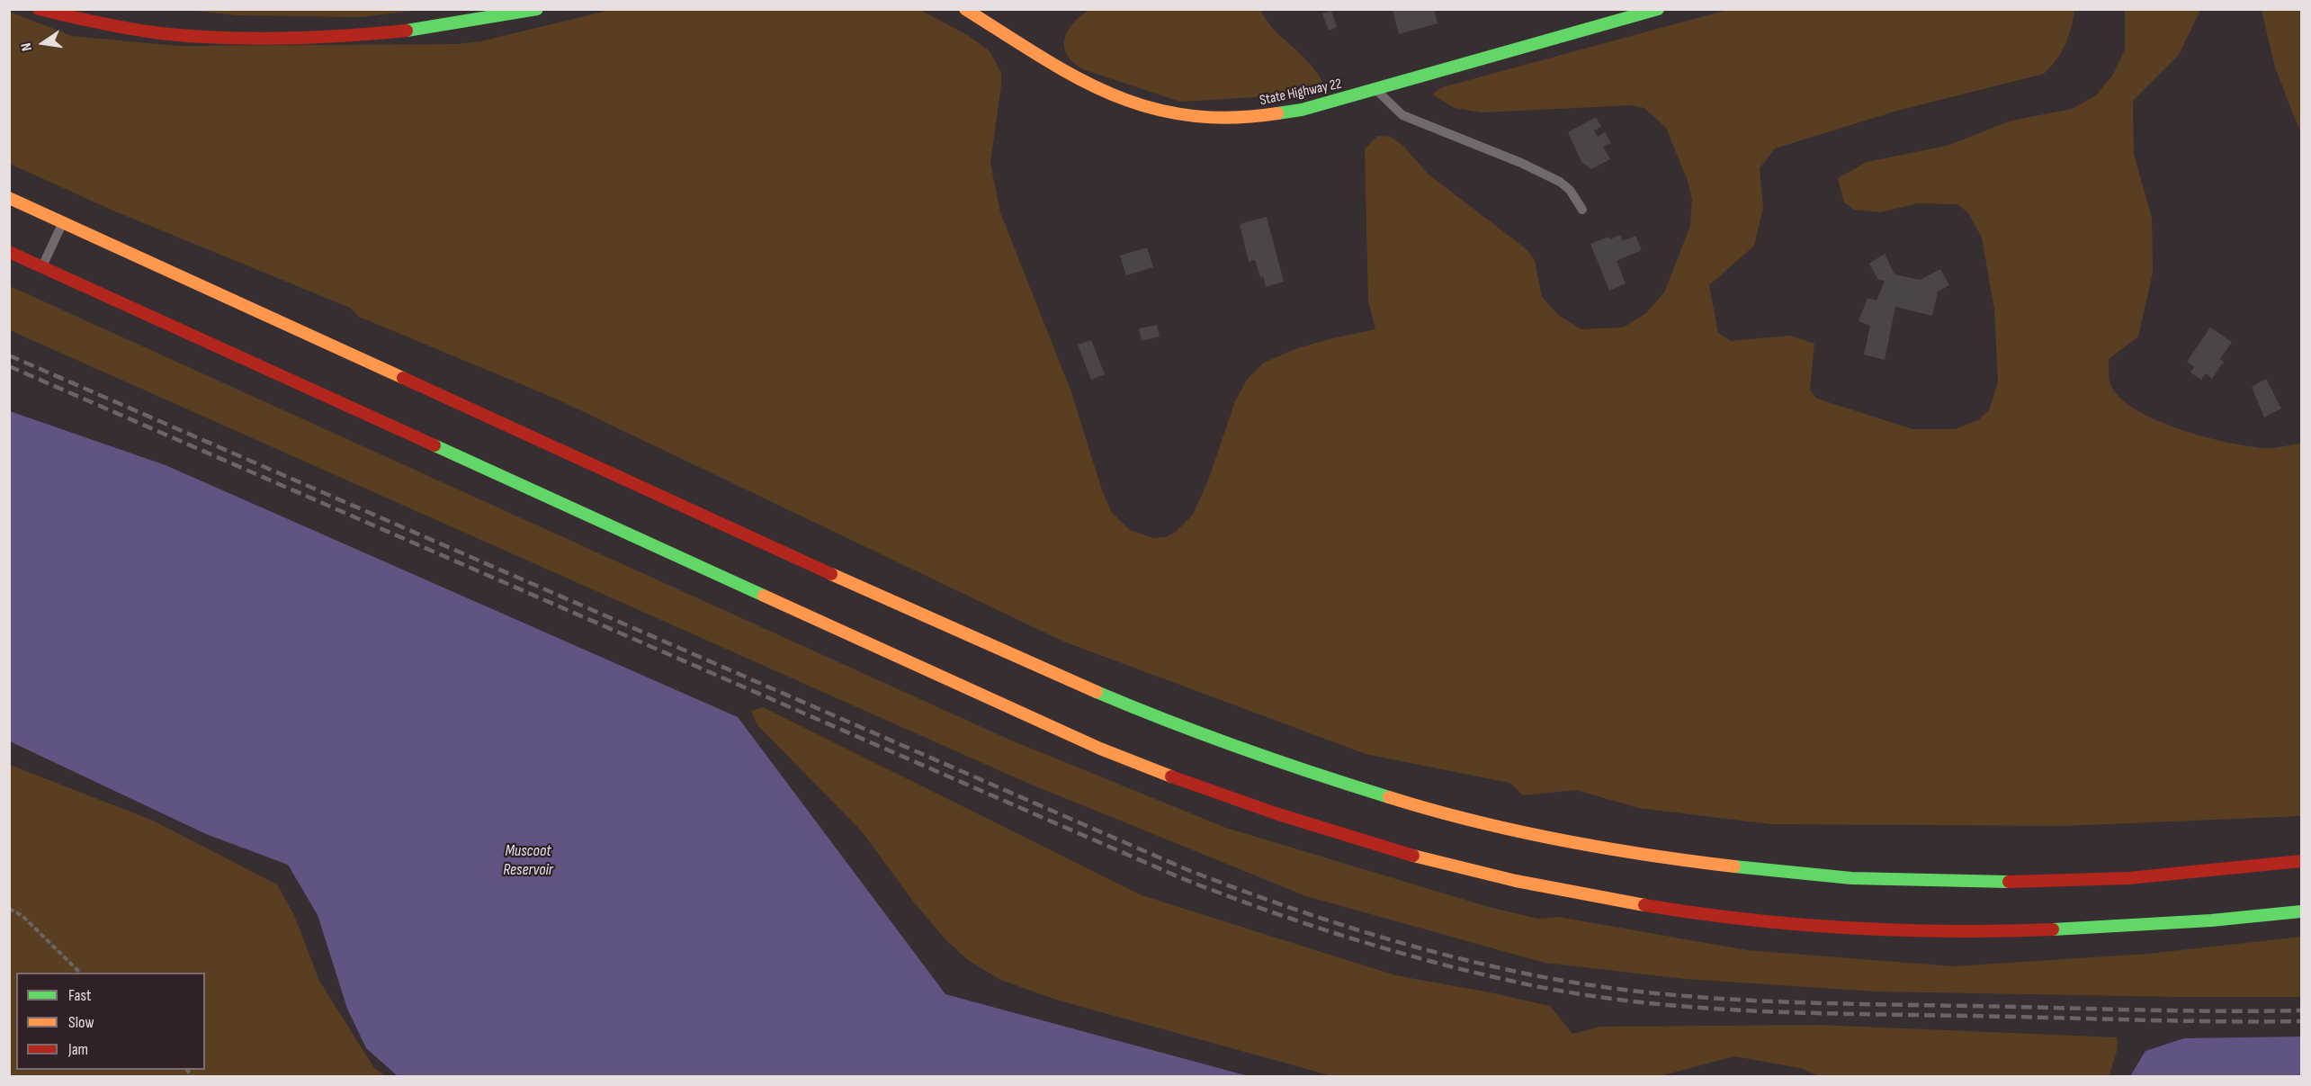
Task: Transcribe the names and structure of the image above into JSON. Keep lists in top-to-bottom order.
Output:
{
  "streets": {
    "main road": ["State Highway 22"]
  },
  "water": ["Muscoot Reservoir"],
  "legend": ["Fast", "Slow", "Jam"],
  "north": "left"
}
